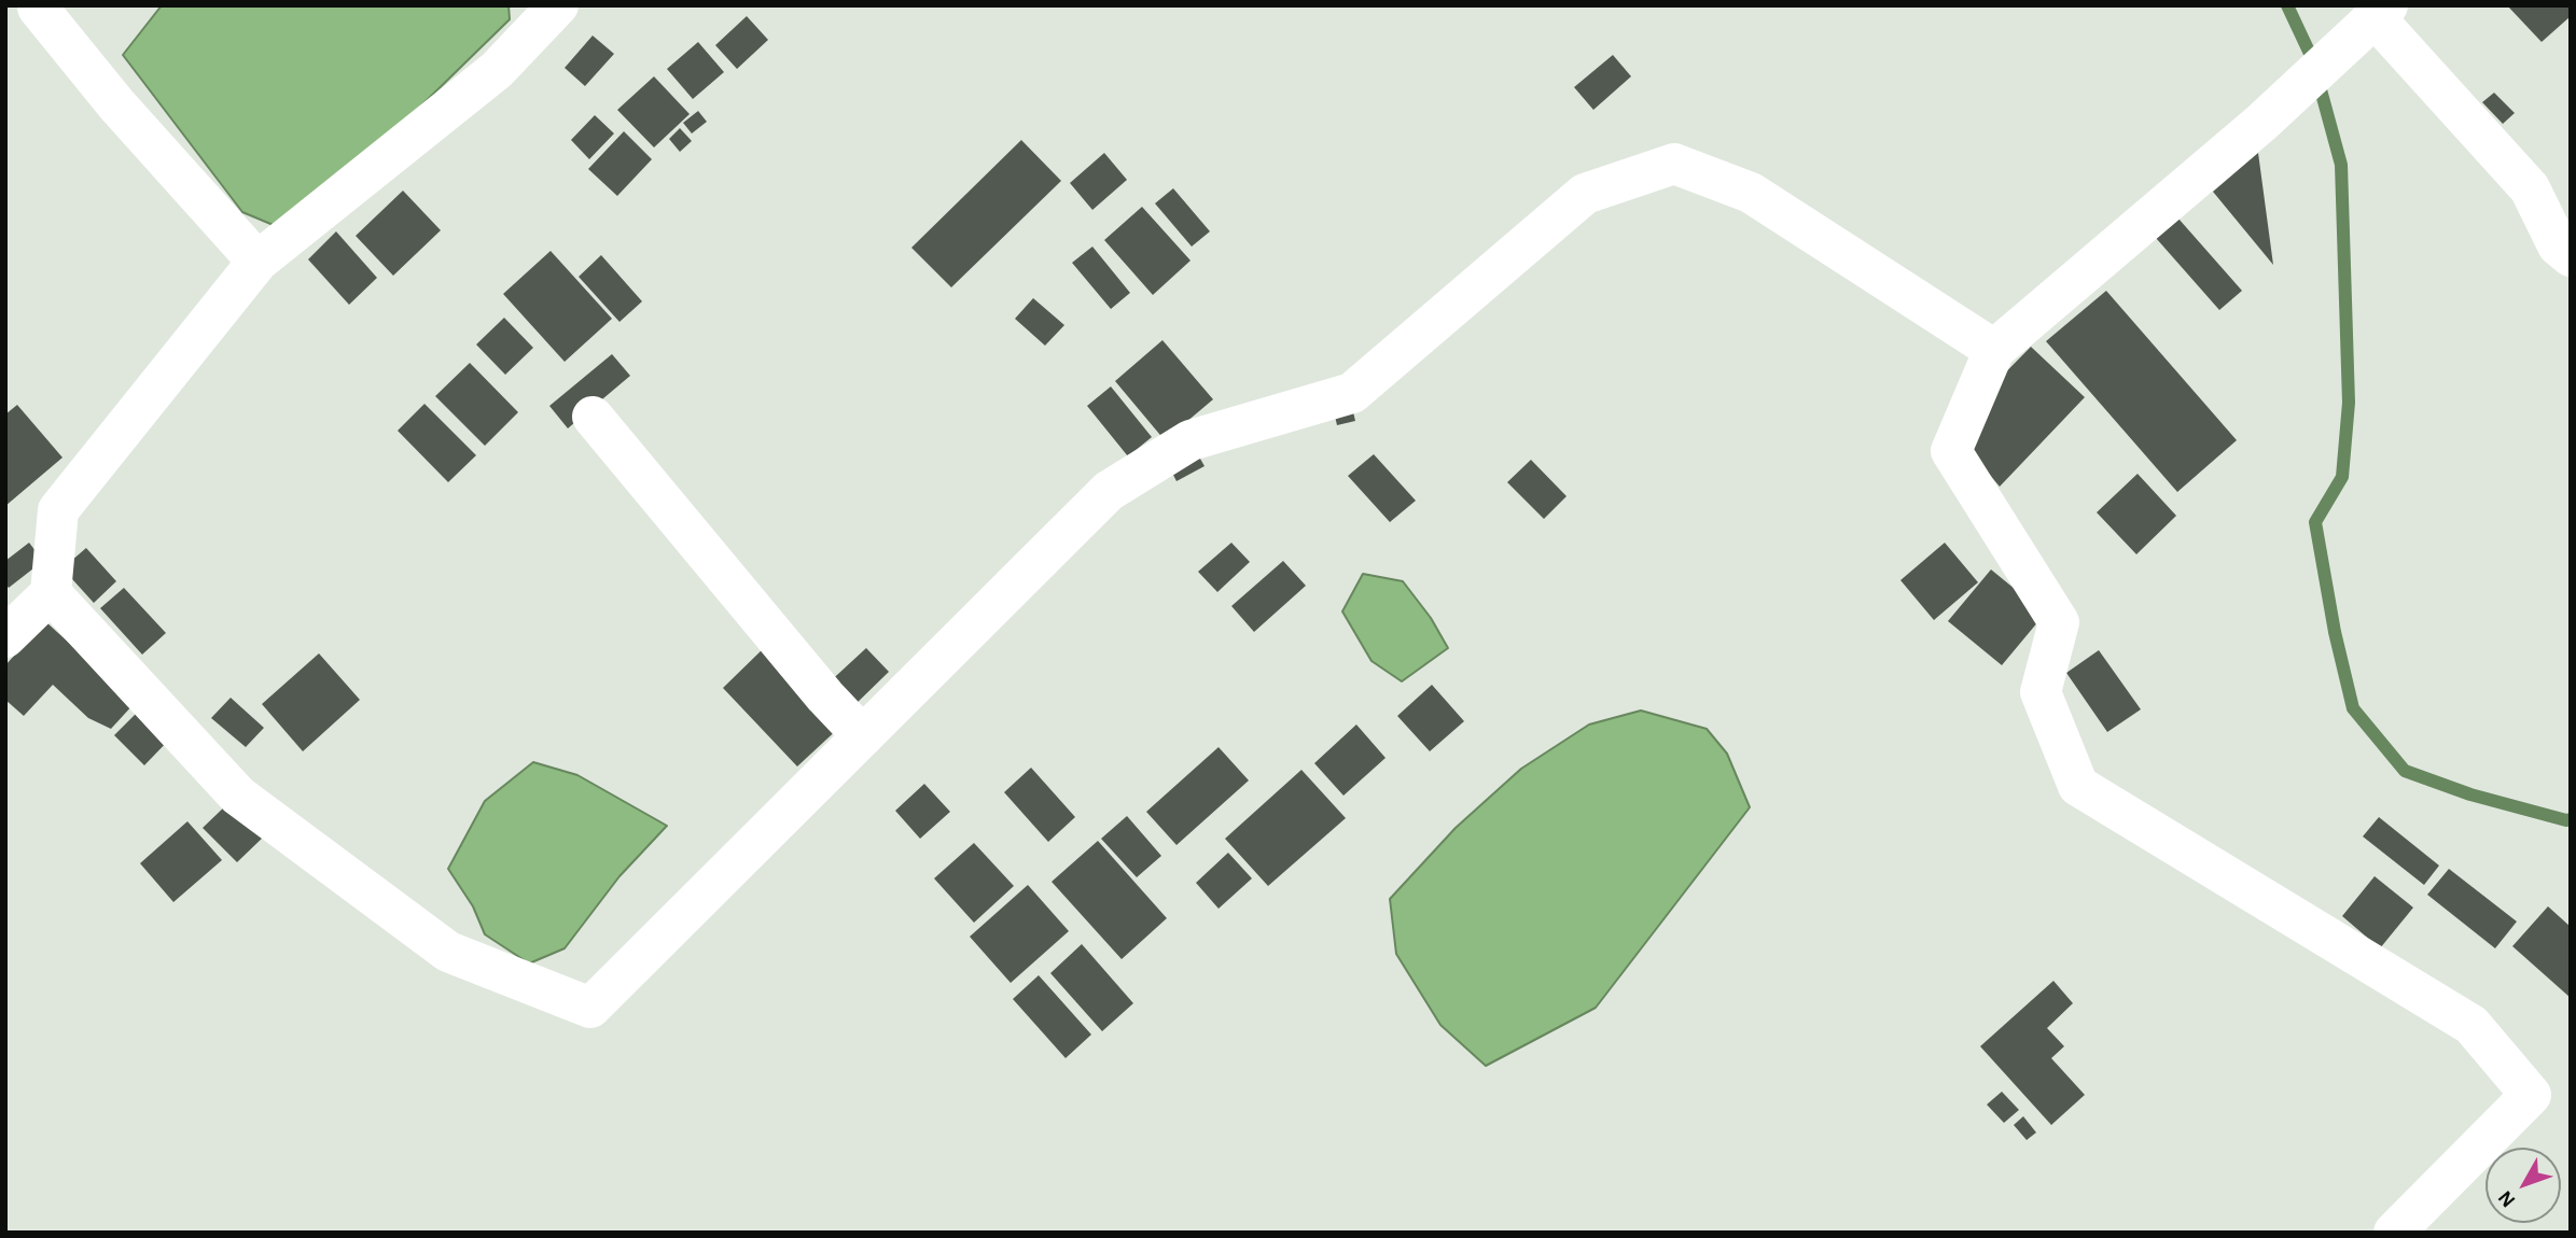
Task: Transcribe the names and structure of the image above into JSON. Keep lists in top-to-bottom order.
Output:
{
  "north": "bottom left"
}
